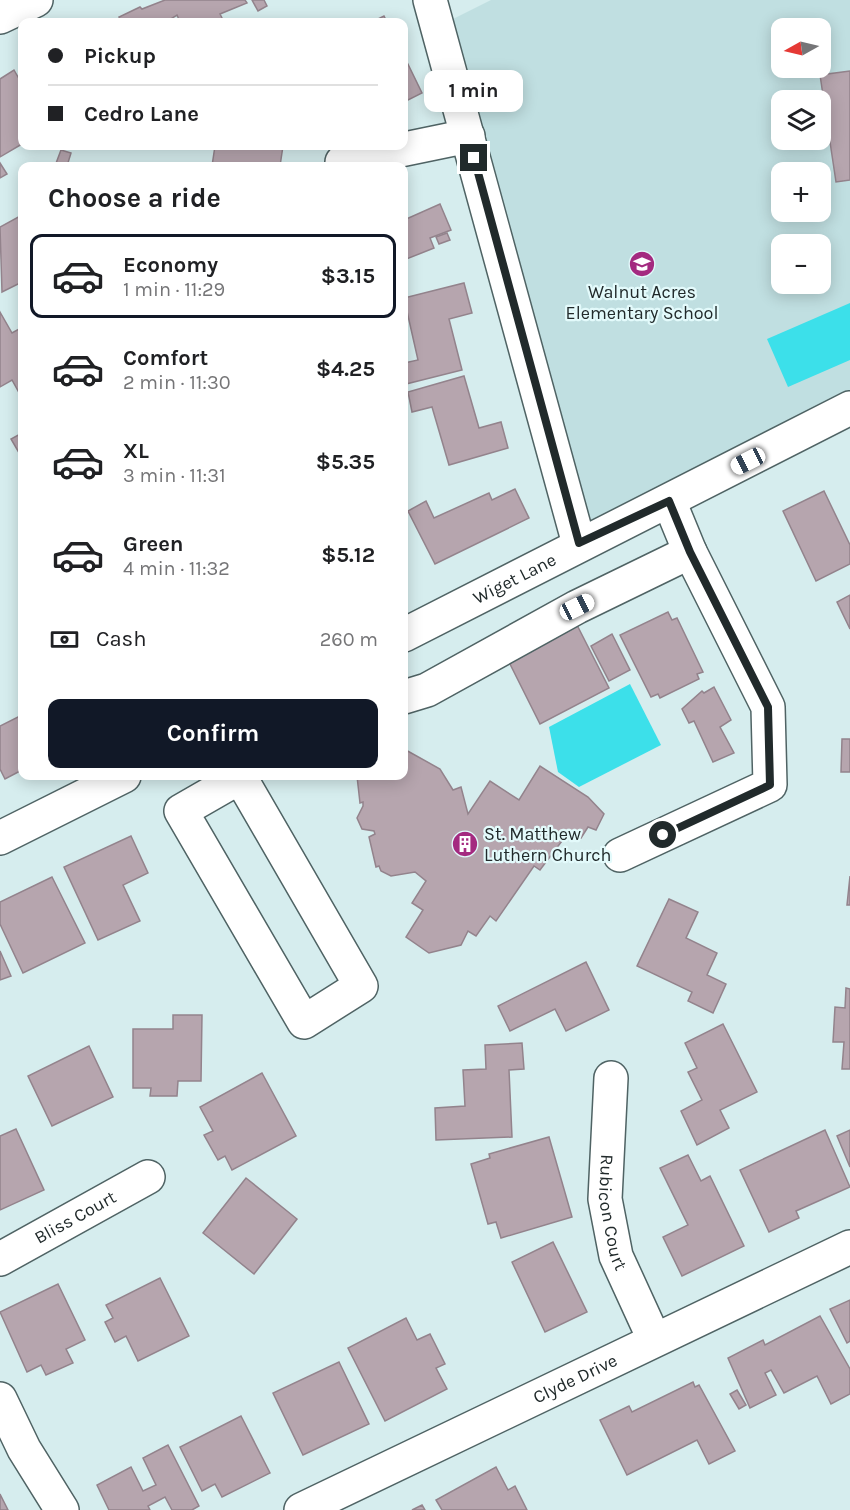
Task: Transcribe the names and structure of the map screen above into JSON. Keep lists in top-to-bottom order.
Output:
{
  "streets": {
    "street": [
      "Wiget Lane",
      "Rubicon Court",
      "Bliss Court",
      "Clyde Drive"
    ]
  },
  "crossings": [
    ["Rubicon Court", "Clyde Drive"]
  ],
  "places": {
    "school or university": ["Walnut Acres Elementary School"],
    "building": ["St. Matthew Luthern Church"]
  },
  "north": "left",
  "page": {
    "map_buttons": ["+", "−"],
    "banner": ["Pickup", "Cedro Lane"],
    "bubble": "1 min",
    "heading": "Choose a ride",
    "list": [
      {
        "name": "Economy",
        "note": "1 min · 11:29",
        "value": "$3.15"
      },
      {
        "name": "Comfort",
        "note": "2 min · 11:30",
        "value": "$4.25"
      },
      {
        "name": "XL",
        "note": "3 min · 11:31",
        "value": "$5.35"
      },
      {
        "name": "Green",
        "note": "4 min · 11:32",
        "value": "$5.12"
      }
    ],
    "pay": ["Cash", "260 m"],
    "buttons": "Confirm"
  }
}
